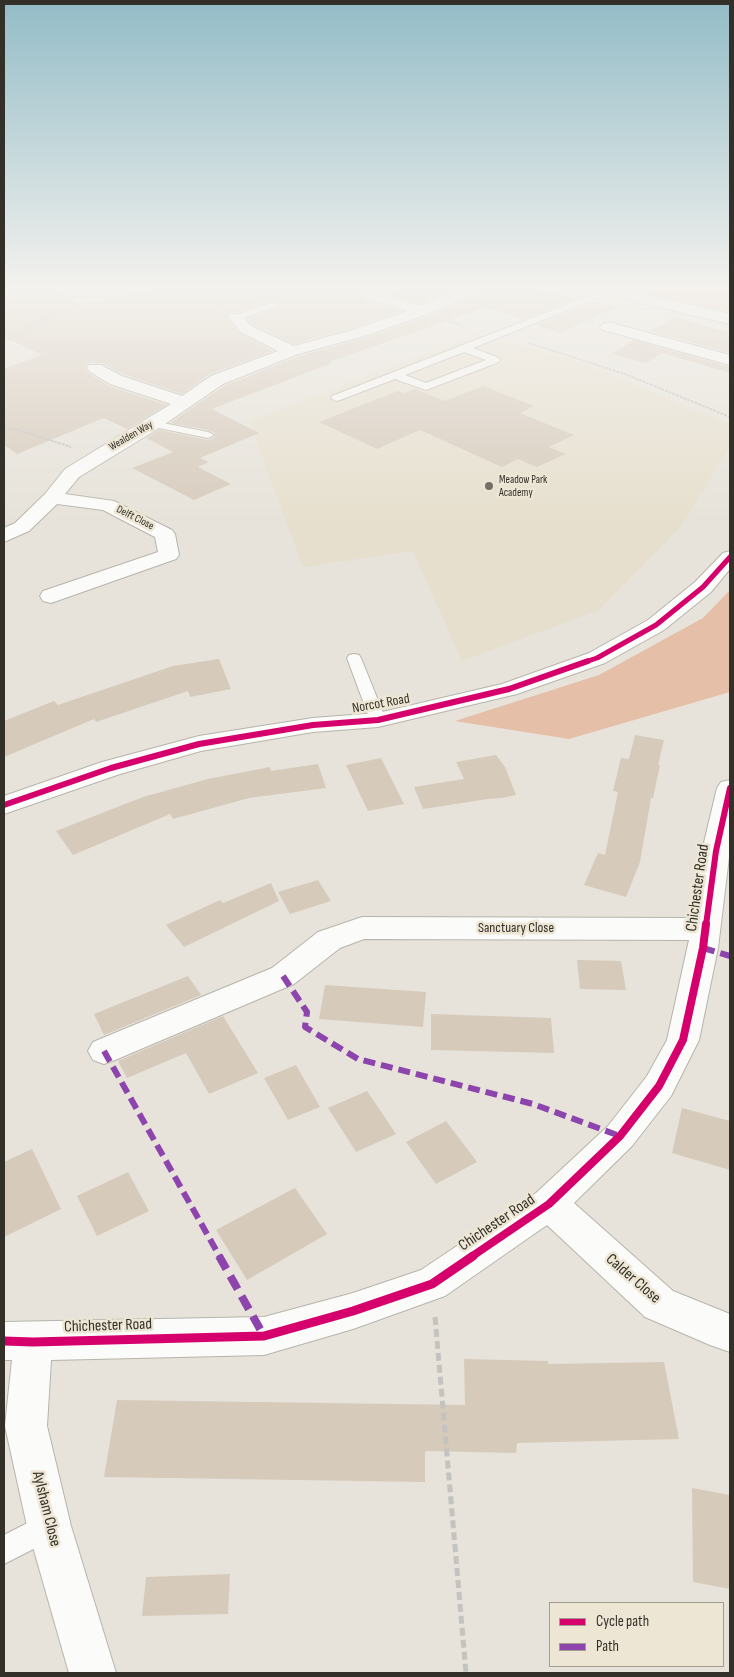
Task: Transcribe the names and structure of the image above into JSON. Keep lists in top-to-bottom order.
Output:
{
  "streets": {
    "street": [
      "Wealden Way",
      "Delft Close",
      "Norcot Road",
      "Chichester Road",
      "Sanctuary Close",
      "Calder Close",
      "Aylsham Close"
    ]
  },
  "crossings": [
    ["Wealden Way", "Delft Close"],
    ["Chichester Road", "Sanctuary Close"],
    ["Chichester Road", "Calder Close"],
    ["Chichester Road", "Aylsham Close"]
  ],
  "places": ["Meadow Park Academy"],
  "legend": ["Cycle path", "Path"]
}
